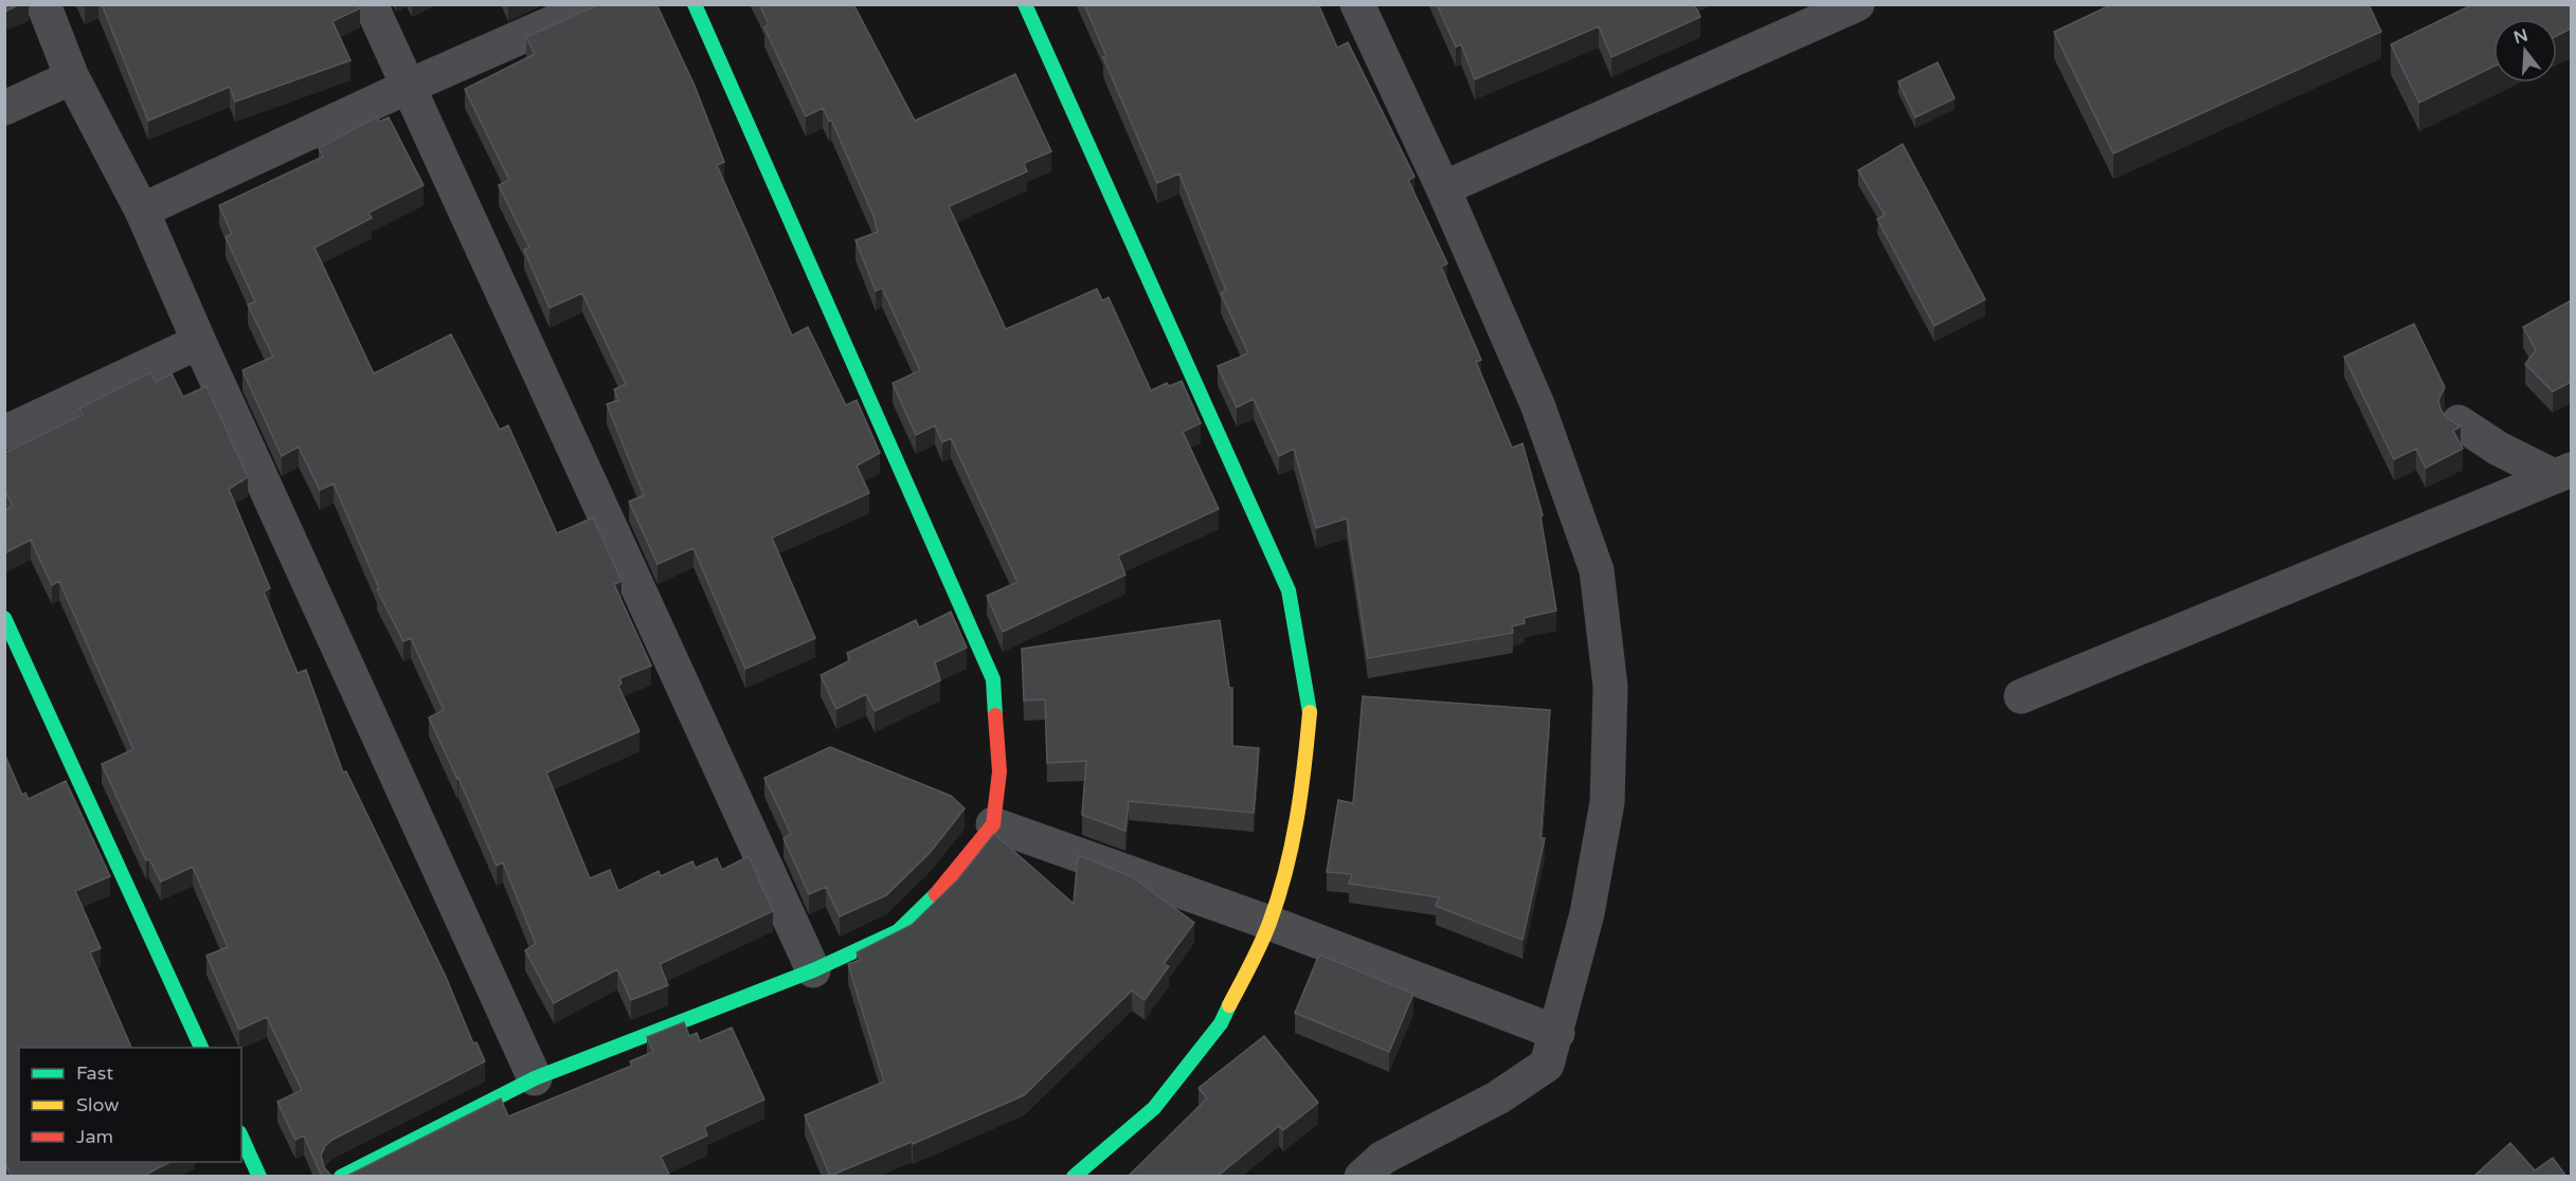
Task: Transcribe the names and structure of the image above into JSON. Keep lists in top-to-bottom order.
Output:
{
  "legend": ["Fast", "Slow", "Jam"],
  "north": "top"
}
